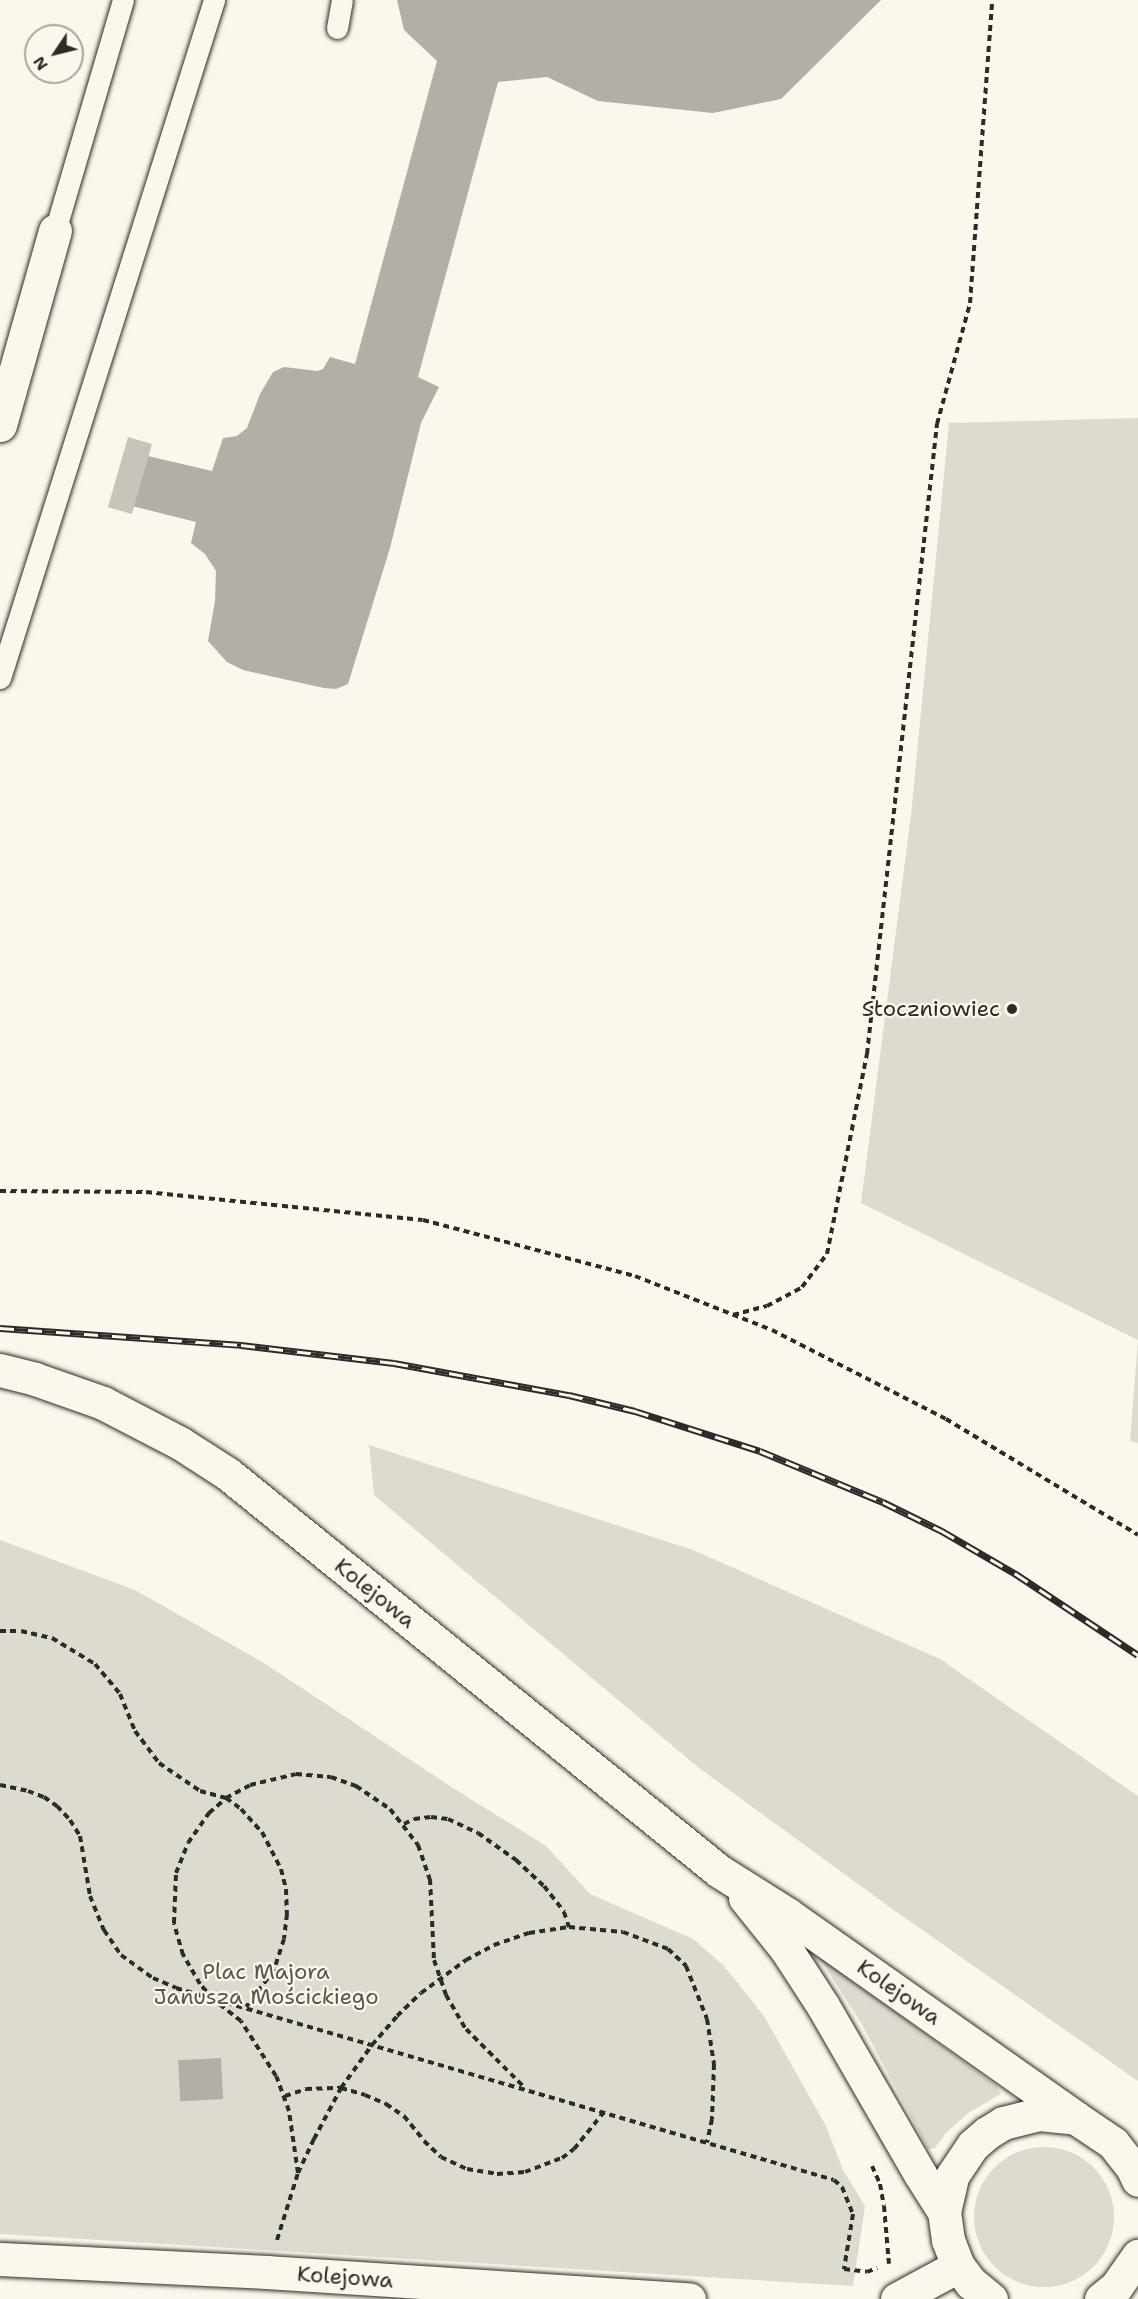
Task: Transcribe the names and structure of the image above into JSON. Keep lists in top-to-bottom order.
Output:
{
  "streets": {
    "main road": ["Kolejowa"]
  },
  "parks": ["Plac Majora Janusza Mościckiego"],
  "places": ["Stoczniowiec"],
  "north": "bottom left"
}
